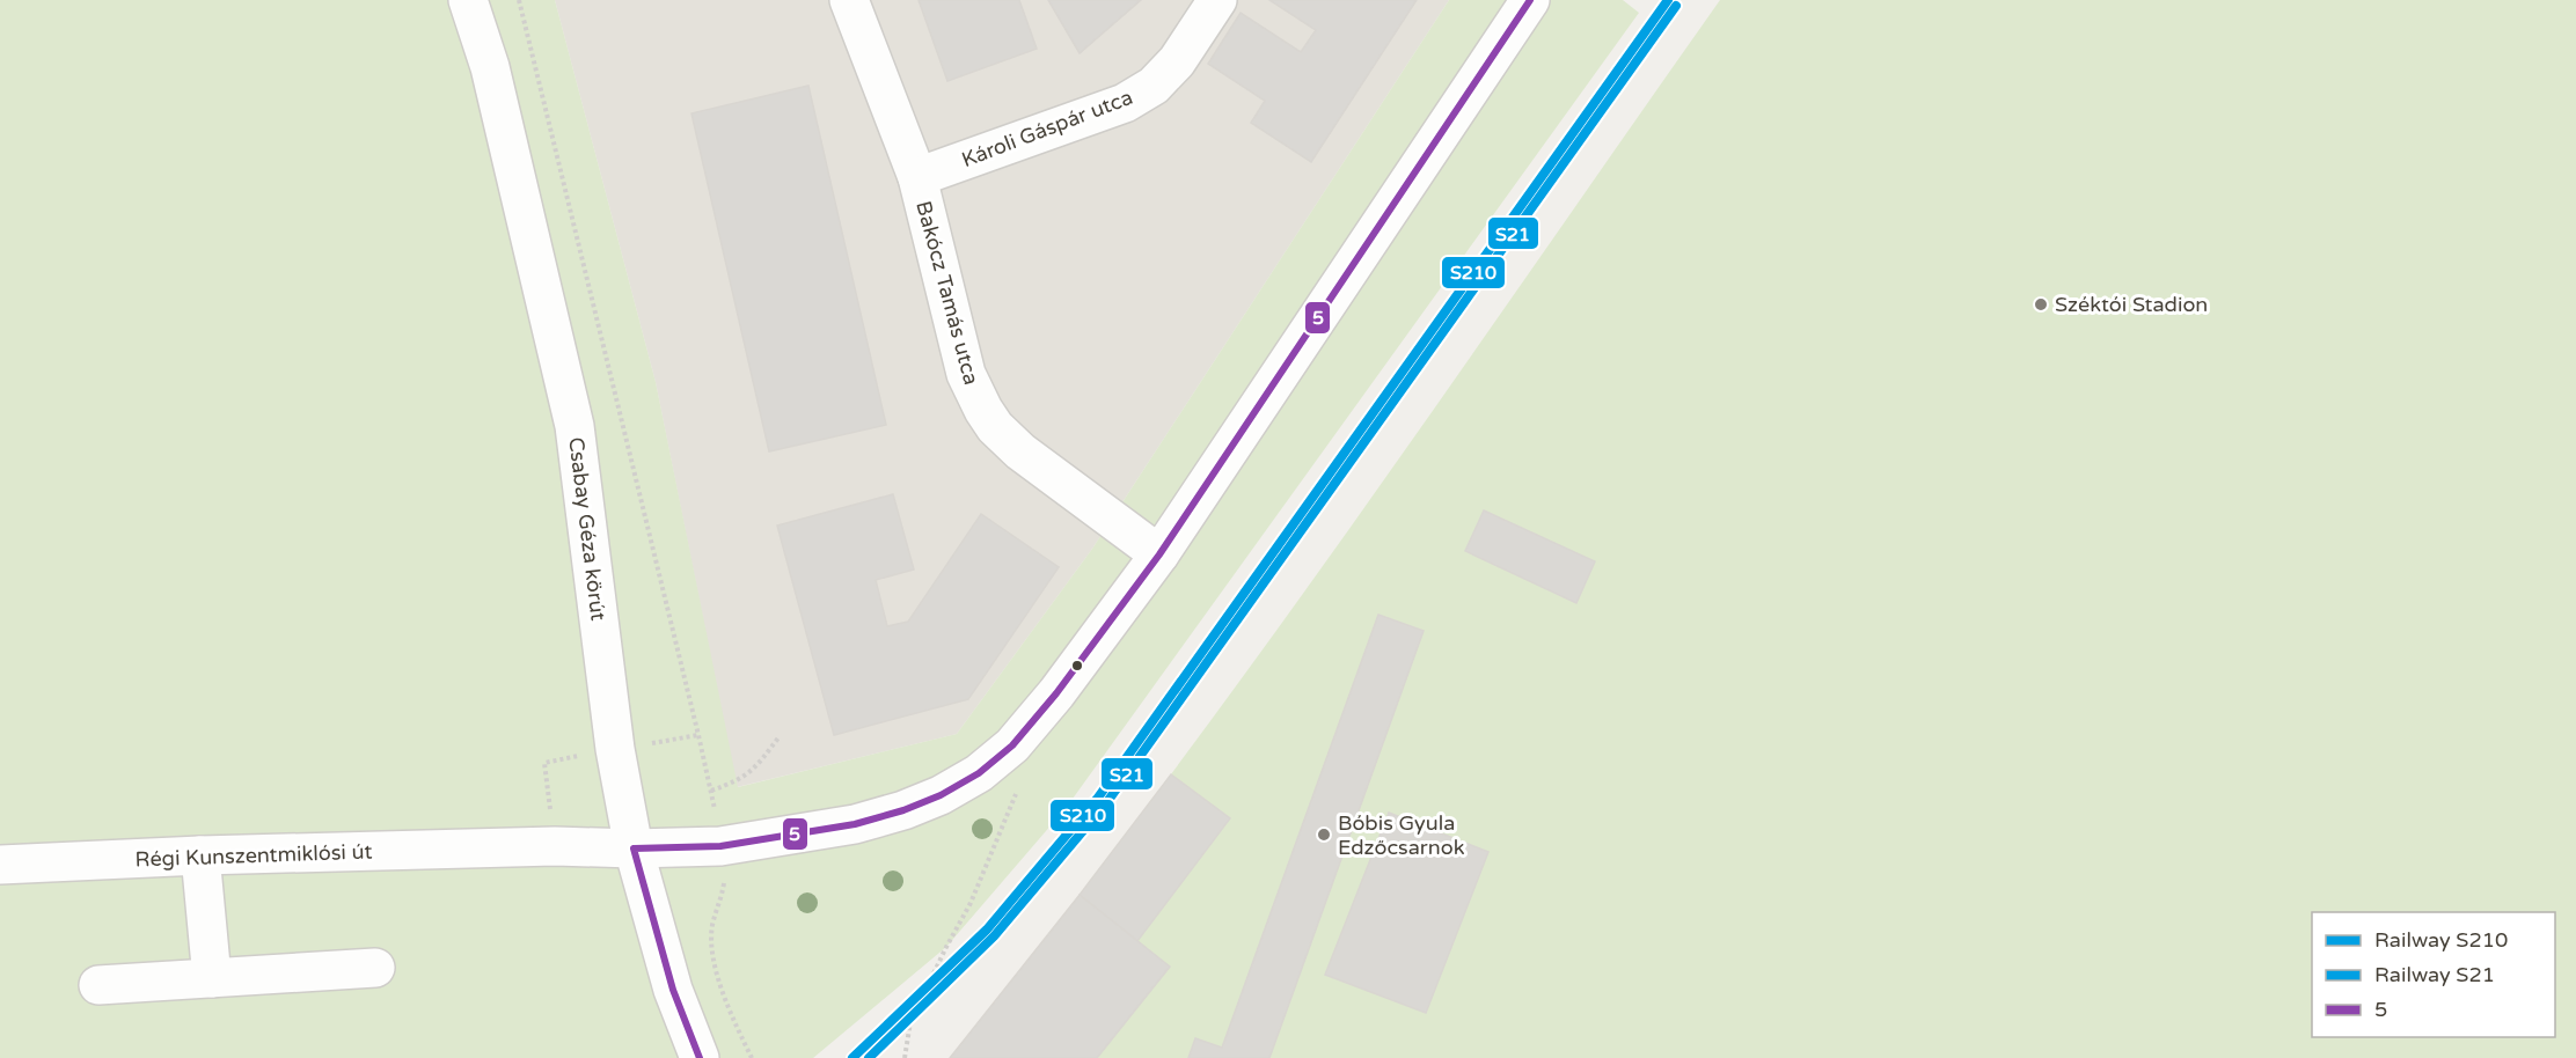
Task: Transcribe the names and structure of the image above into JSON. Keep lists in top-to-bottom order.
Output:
{
  "streets": {
    "street": [
      "Károli Gáspár utca",
      "Bakócz Tamás utca",
      "Csabay Géza körút",
      "Régi Kunszentmiklósi út"
    ]
  },
  "crossings": [
    ["Károli Gáspár utca", "Bakócz Tamás utca"],
    ["Bakócz Tamás utca", "Régi Kunszentmiklósi út"],
    ["Csabay Géza körút", "Régi Kunszentmiklósi út"]
  ],
  "places": ["Széktói Stadion", "Bóbis Gyula Edzőcsarnok"],
  "lines": ["rail line S210", "transit line 5", "rail line S21"],
  "legend": ["Railway S210", "Railway S21", "5"]
}
